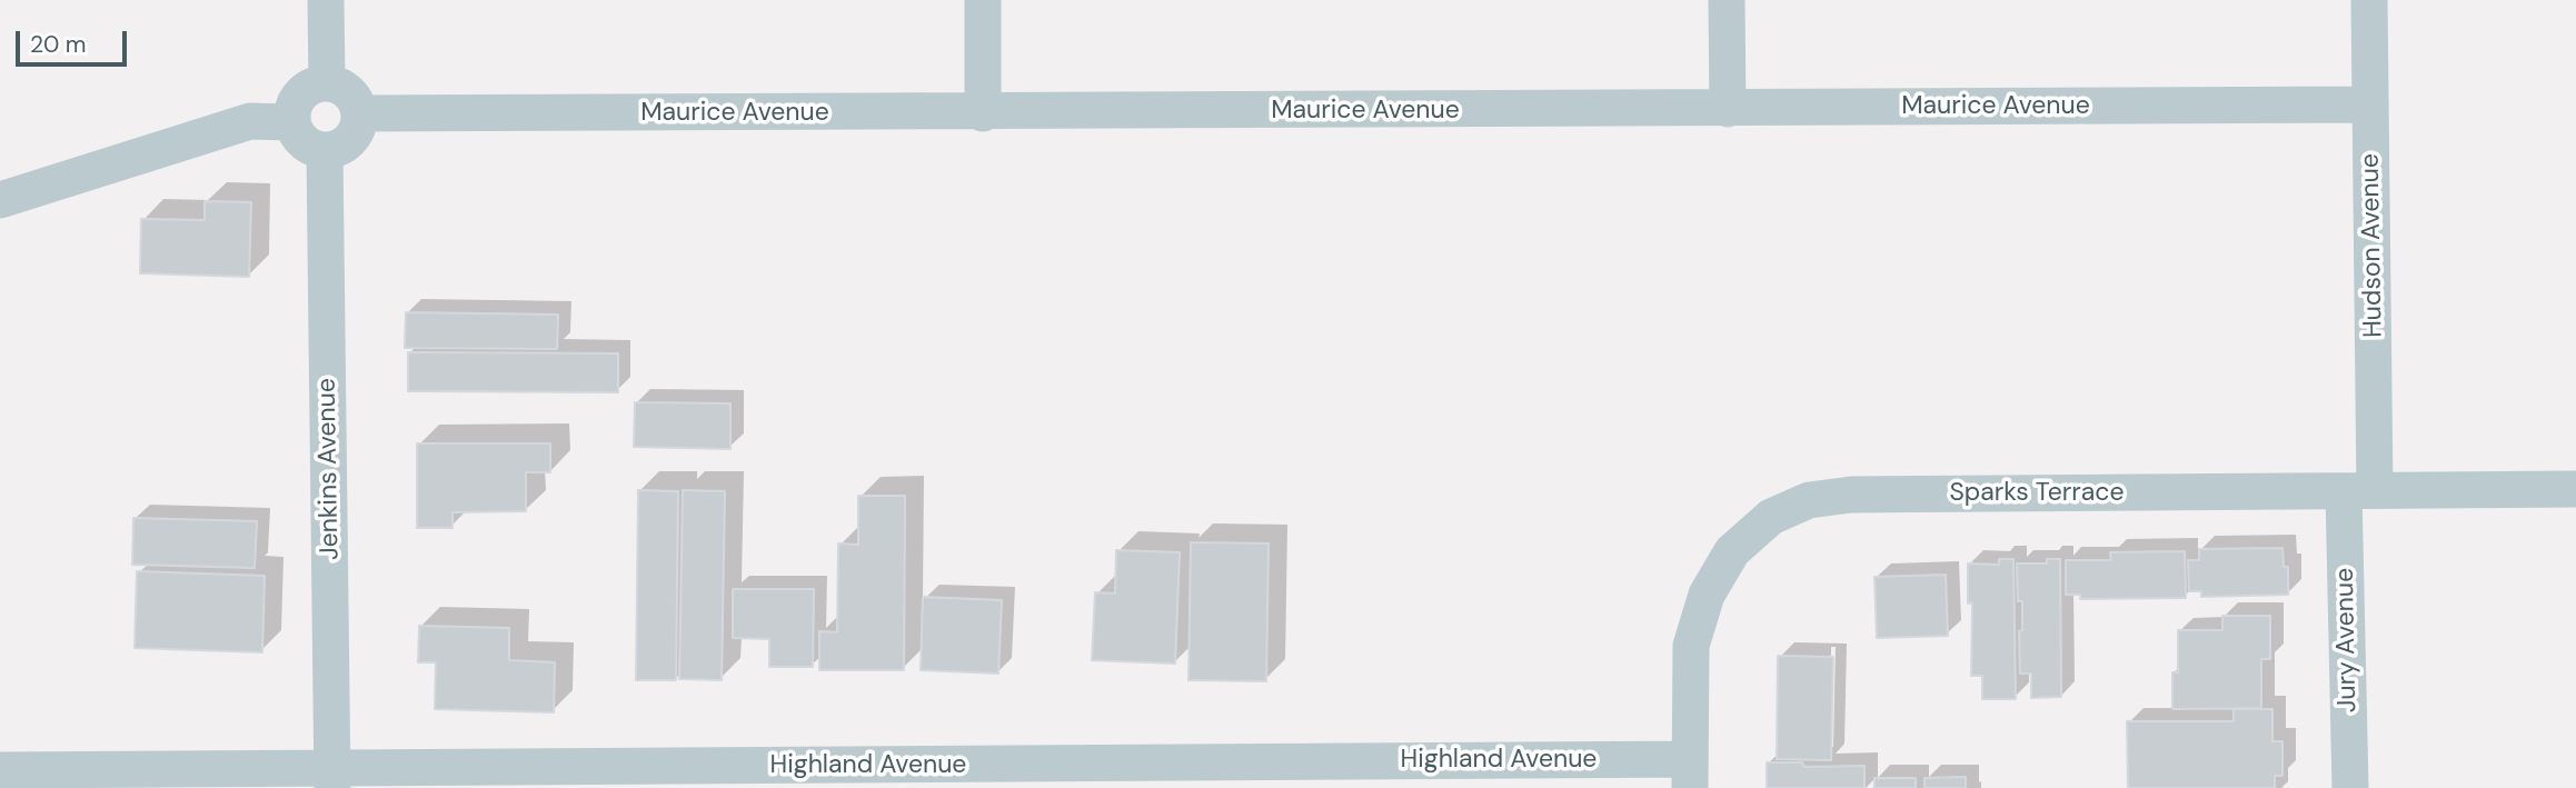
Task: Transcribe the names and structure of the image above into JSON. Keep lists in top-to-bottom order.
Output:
{
  "streets": {
    "street": [
      "Maurice Avenue",
      "Hudson Avenue",
      "Jenkins Avenue",
      "Sparks Terrace",
      "Jury Avenue",
      "Highland Avenue"
    ]
  },
  "crossings": [
    ["Maurice Avenue", "Hudson Avenue"],
    ["Maurice Avenue", "Jenkins Avenue"],
    ["Hudson Avenue", "Sparks Terrace"],
    ["Hudson Avenue", "Jury Avenue"],
    ["Jenkins Avenue", "Highland Avenue"],
    ["Sparks Terrace", "Jury Avenue"],
    ["Sparks Terrace", "Highland Avenue"]
  ],
  "scale_bar": "20 m"
}
